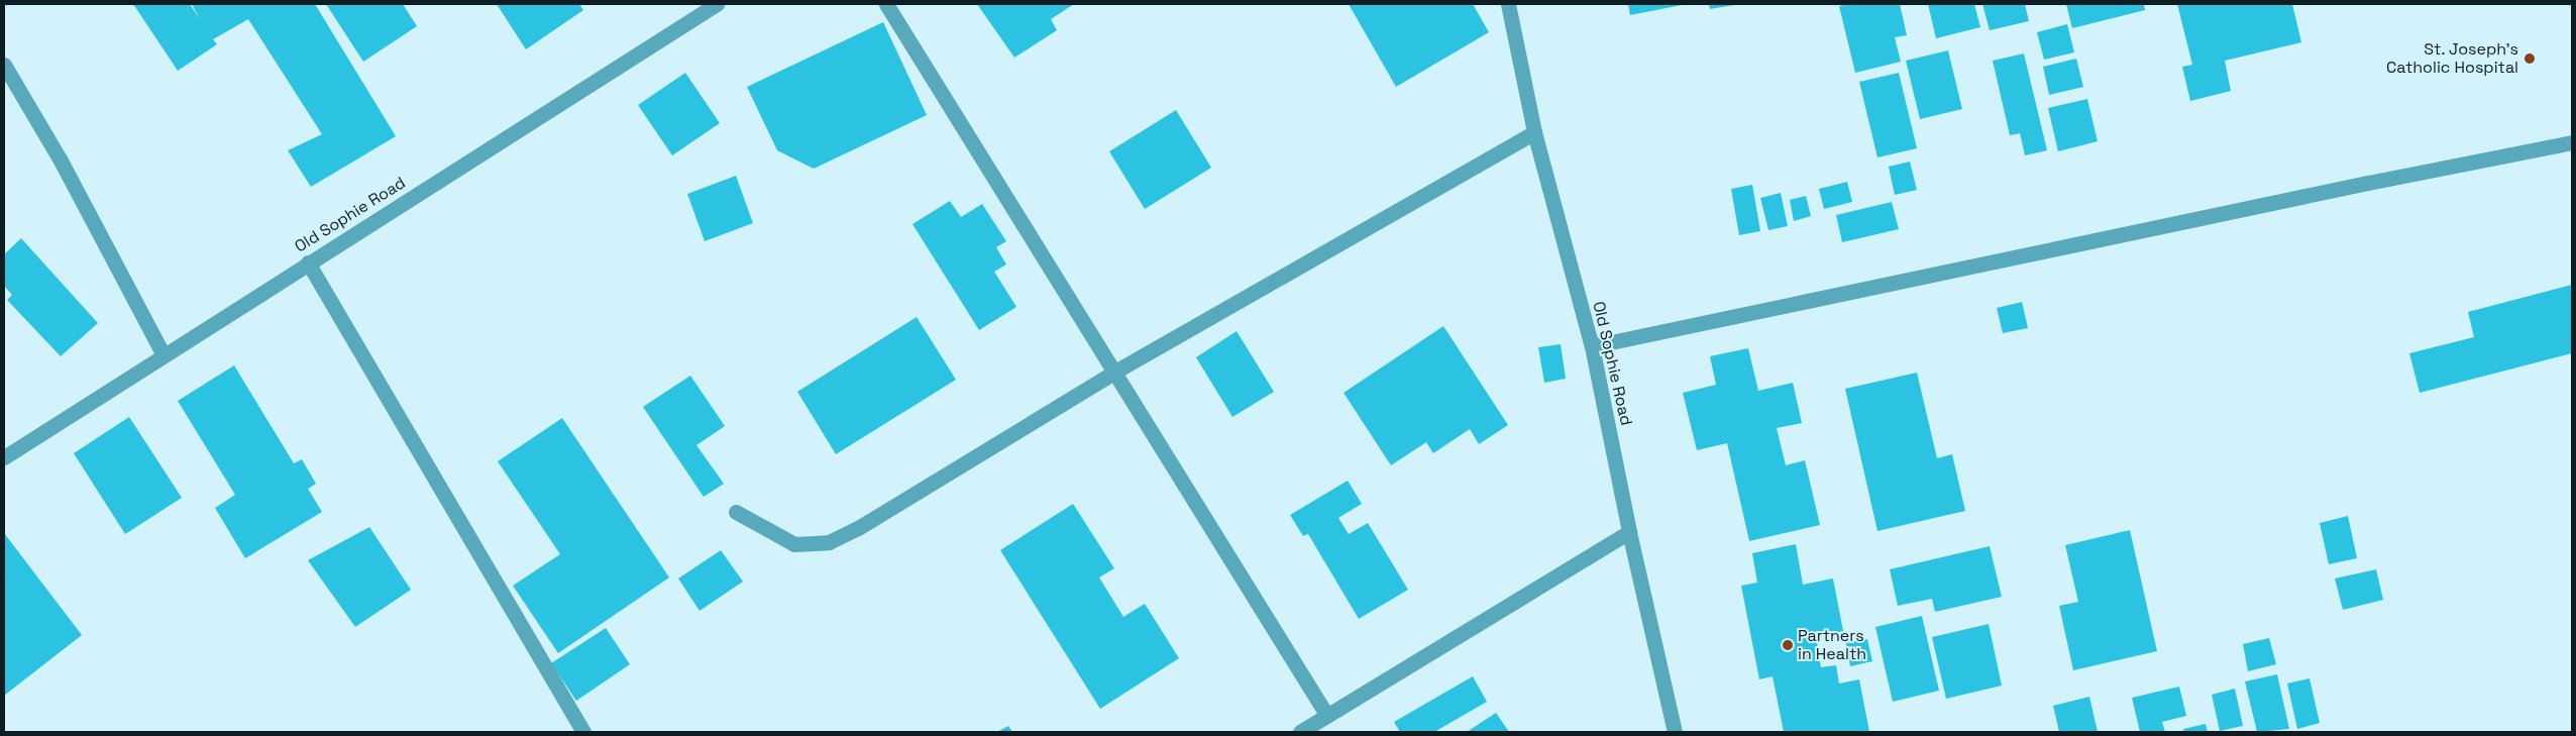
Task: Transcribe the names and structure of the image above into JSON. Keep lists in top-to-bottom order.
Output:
{
  "streets": {
    "street": ["Old Sophie Road"]
  },
  "places": ["St. Joseph's Catholic Hospital", "Partners in Health"]
}
